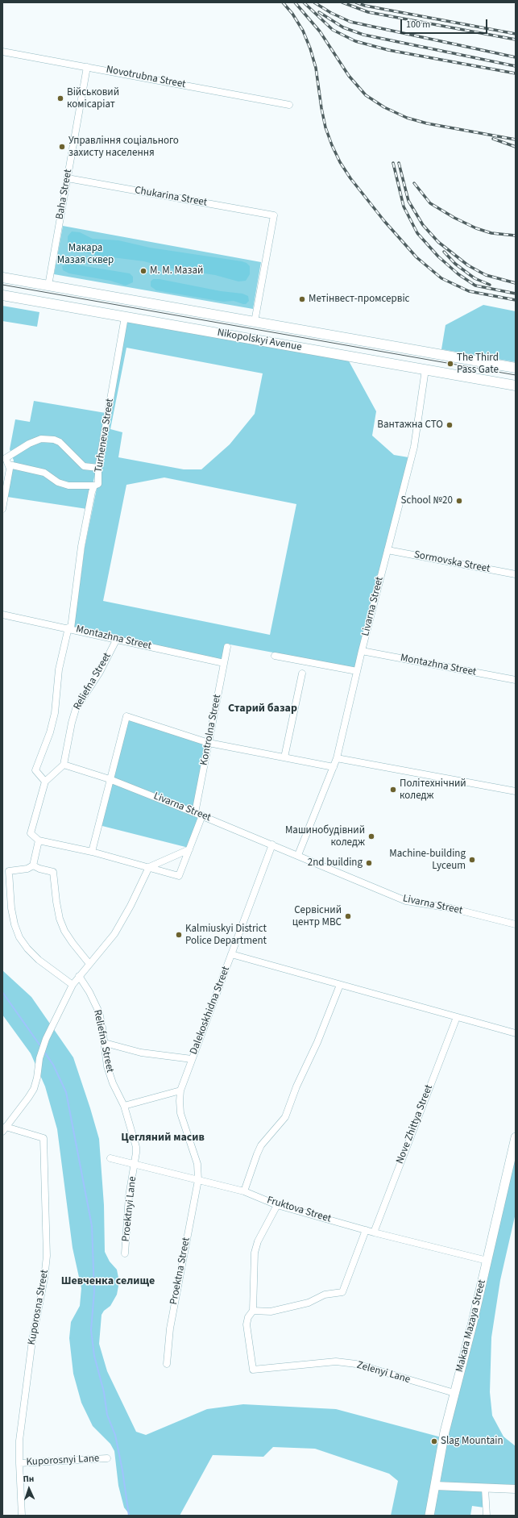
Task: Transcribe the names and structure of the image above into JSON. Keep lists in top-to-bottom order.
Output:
{
  "streets": {
    "main road": [
      "Baha Street",
      "Nikopolskyi Avenue",
      "Livarna Street",
      "Makara Mazaya Street"
    ],
    "street": [
      "Novotrubna Street",
      "Chukarina Street",
      "Turheneva Street",
      "Sormovska Street",
      "Montazhna Street",
      "Reliefna Street",
      "Kontrolna Street",
      "Dalekoskhidna Street",
      "Nove Zhittya Street",
      "Proektnyi Lane",
      "Fruktova Street",
      "Proektna Street",
      "Kuporosna Street",
      "Zelenyi Lane",
      "Kuporosnyi Lane"
    ]
  },
  "crossings": [
    ["Novotrubna Street", "Baha Street"],
    ["Baha Street", "Chukarina Street"],
    ["Baha Street", "Nikopolskyi Avenue"],
    ["Chukarina Street", "Nikopolskyi Avenue"],
    ["Nikopolskyi Avenue", "Turheneva Street"],
    ["Nikopolskyi Avenue", "Livarna Street"],
    ["Turheneva Street", "Montazhna Street"],
    ["Sormovska Street", "Livarna Street"],
    ["Livarna Street", "Montazhna Street"],
    ["Livarna Street", "Reliefna Street"],
    ["Livarna Street", "Kontrolna Street"],
    ["Livarna Street", "Dalekoskhidna Street"],
    ["Montazhna Street", "Reliefna Street"],
    ["Montazhna Street", "Kontrolna Street"],
    ["Reliefna Street", "Proektnyi Lane"],
    ["Reliefna Street", "Fruktova Street"],
    ["Dalekoskhidna Street", "Fruktova Street"],
    ["Dalekoskhidna Street", "Proektna Street"],
    ["Nove Zhittya Street", "Fruktova Street"],
    ["Proektnyi Lane", "Fruktova Street"],
    ["Fruktova Street", "Proektna Street"],
    ["Fruktova Street", "Makara Mazaya Street"],
    ["Kuporosna Street", "Kuporosnyi Lane"],
    ["Makara Mazaya Street", "Zelenyi Lane"]
  ],
  "districts": ["Старий базар", "Цегляний масив", "Шевченка селище"],
  "parks": ["Макара Мазая сквер"],
  "places": [
    "Військовий комісаріат",
    "Управління соціального захисту населення",
    "М. М. Мазай",
    "Метінвест-промсервіс",
    "The Third Pass Gate",
    "Вантажна СТО",
    "School №20",
    "Політехнічний коледж",
    "Машинобудівний коледж",
    "Machine-building Lyceum",
    "2nd building",
    "Сервісний центр МВС",
    "Kalmiuskyi District Police Department",
    "Slag Mountain"
  ],
  "scale_bar": "100 m",
  "north": "top"
}
